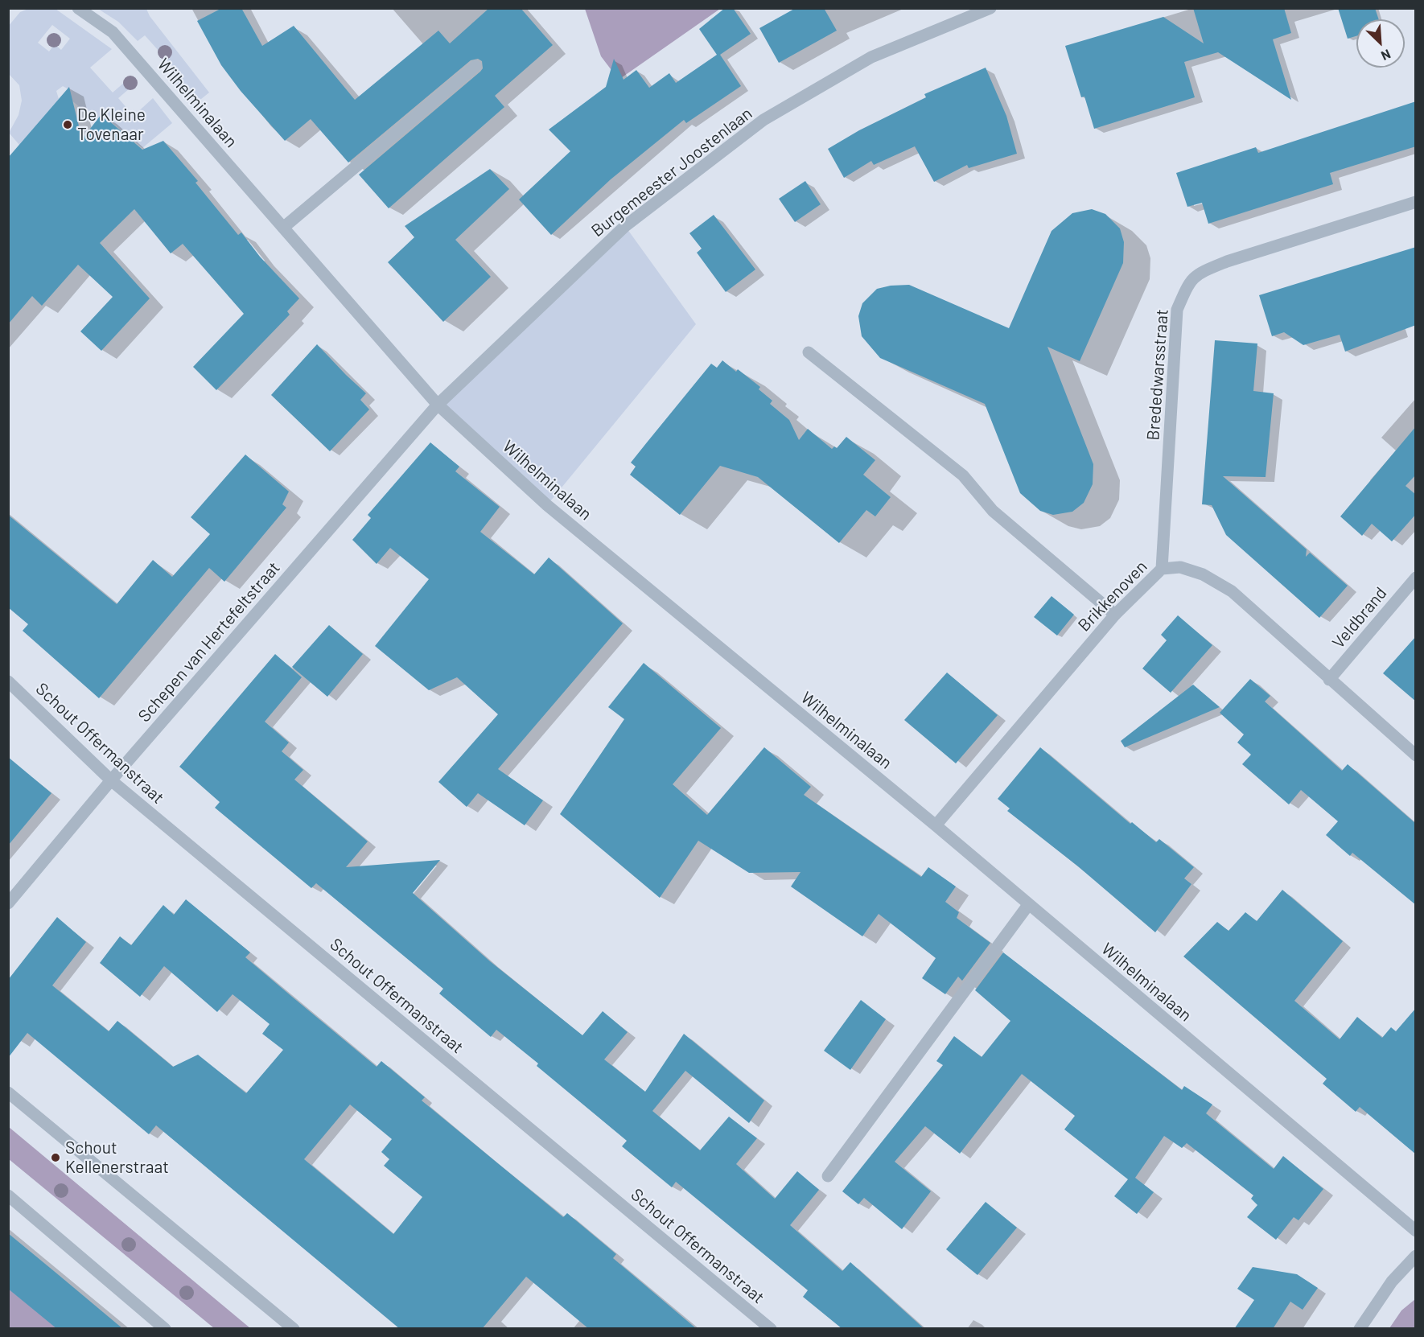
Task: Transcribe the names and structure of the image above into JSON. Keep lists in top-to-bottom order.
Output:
{
  "streets": {
    "street": [
      "Wilhelminalaan",
      "Burgemeester Joostenlaan",
      "Brededwarsstraat",
      "Brikkenoven",
      "Veldbrand",
      "Schepen van Hertefeltstraat",
      "Schout Offermanstraat"
    ]
  },
  "crossings": [
    ["Wilhelminalaan", "Burgemeester Joostenlaan"],
    ["Wilhelminalaan", "Brikkenoven"],
    ["Wilhelminalaan", "Schepen van Hertefeltstraat"],
    ["Burgemeester Joostenlaan", "Schepen van Hertefeltstraat"],
    ["Brededwarsstraat", "Brikkenoven"],
    ["Brikkenoven", "Veldbrand"],
    ["Schepen van Hertefeltstraat", "Schout Offermanstraat"]
  ],
  "places": ["De Kleine Tovenaar", "Schout Kellenerstraat"],
  "north": "bottom right"
}
